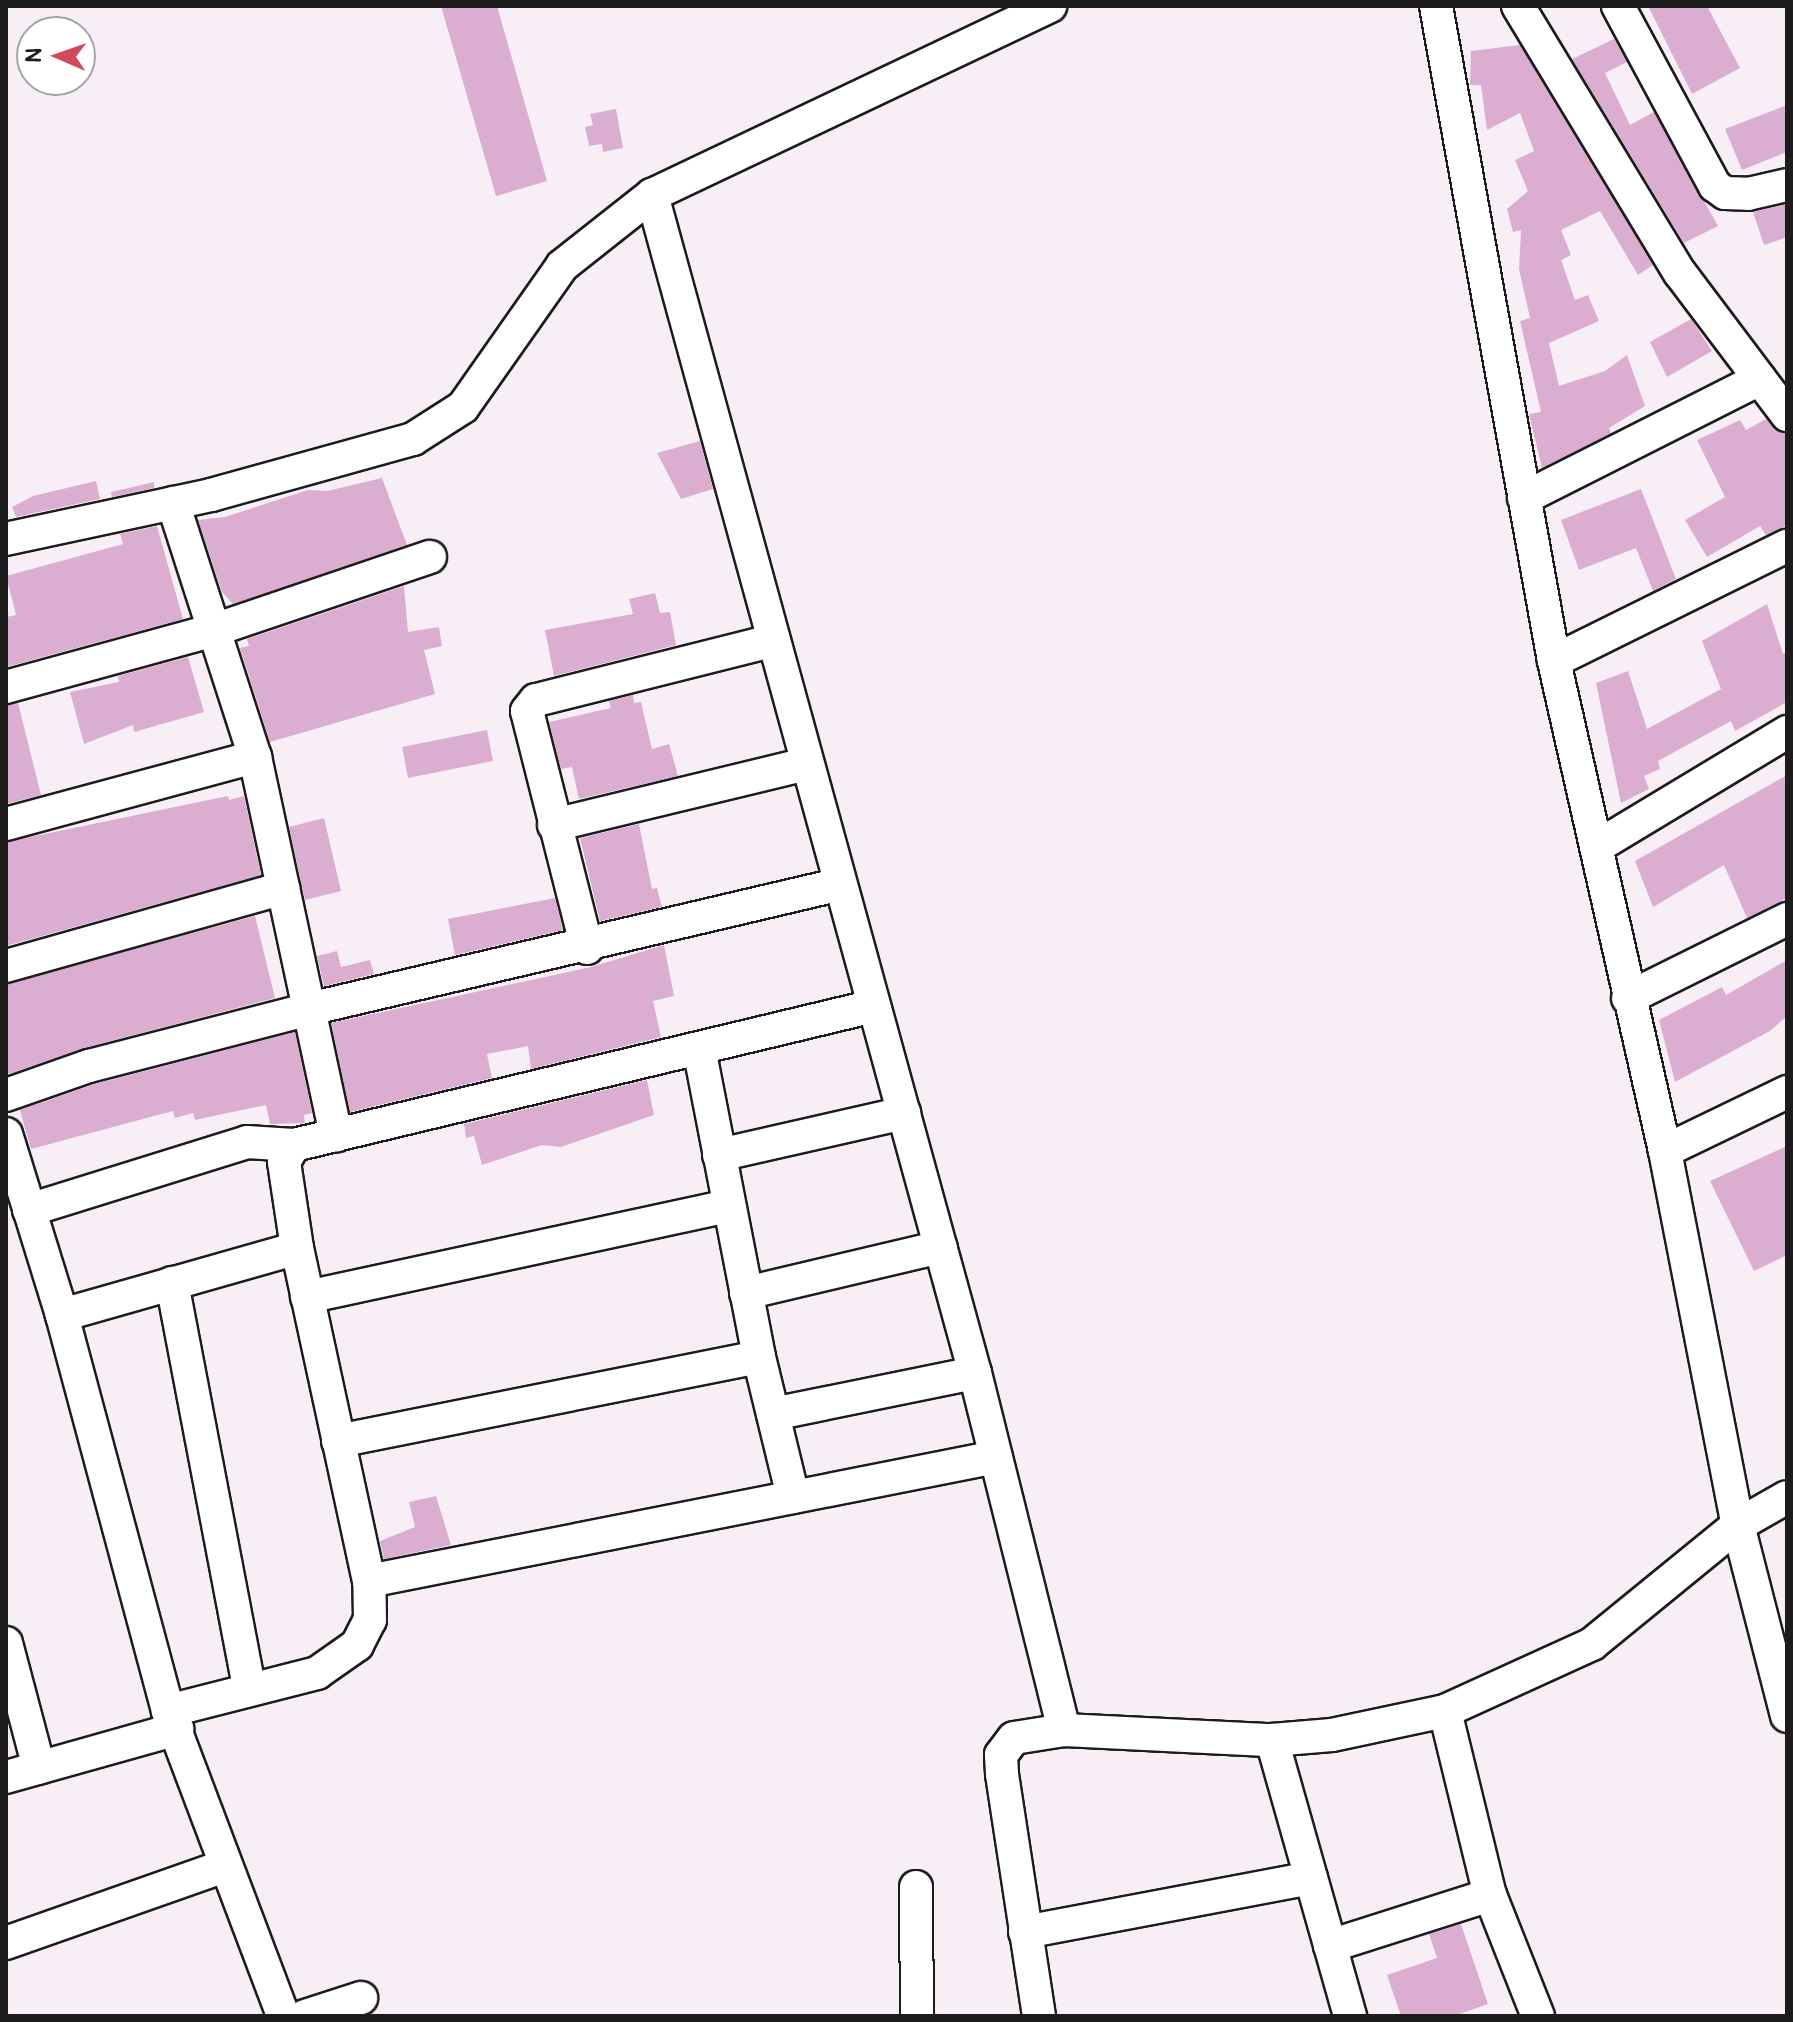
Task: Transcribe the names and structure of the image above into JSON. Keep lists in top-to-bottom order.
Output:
{
  "north": "left"
}
